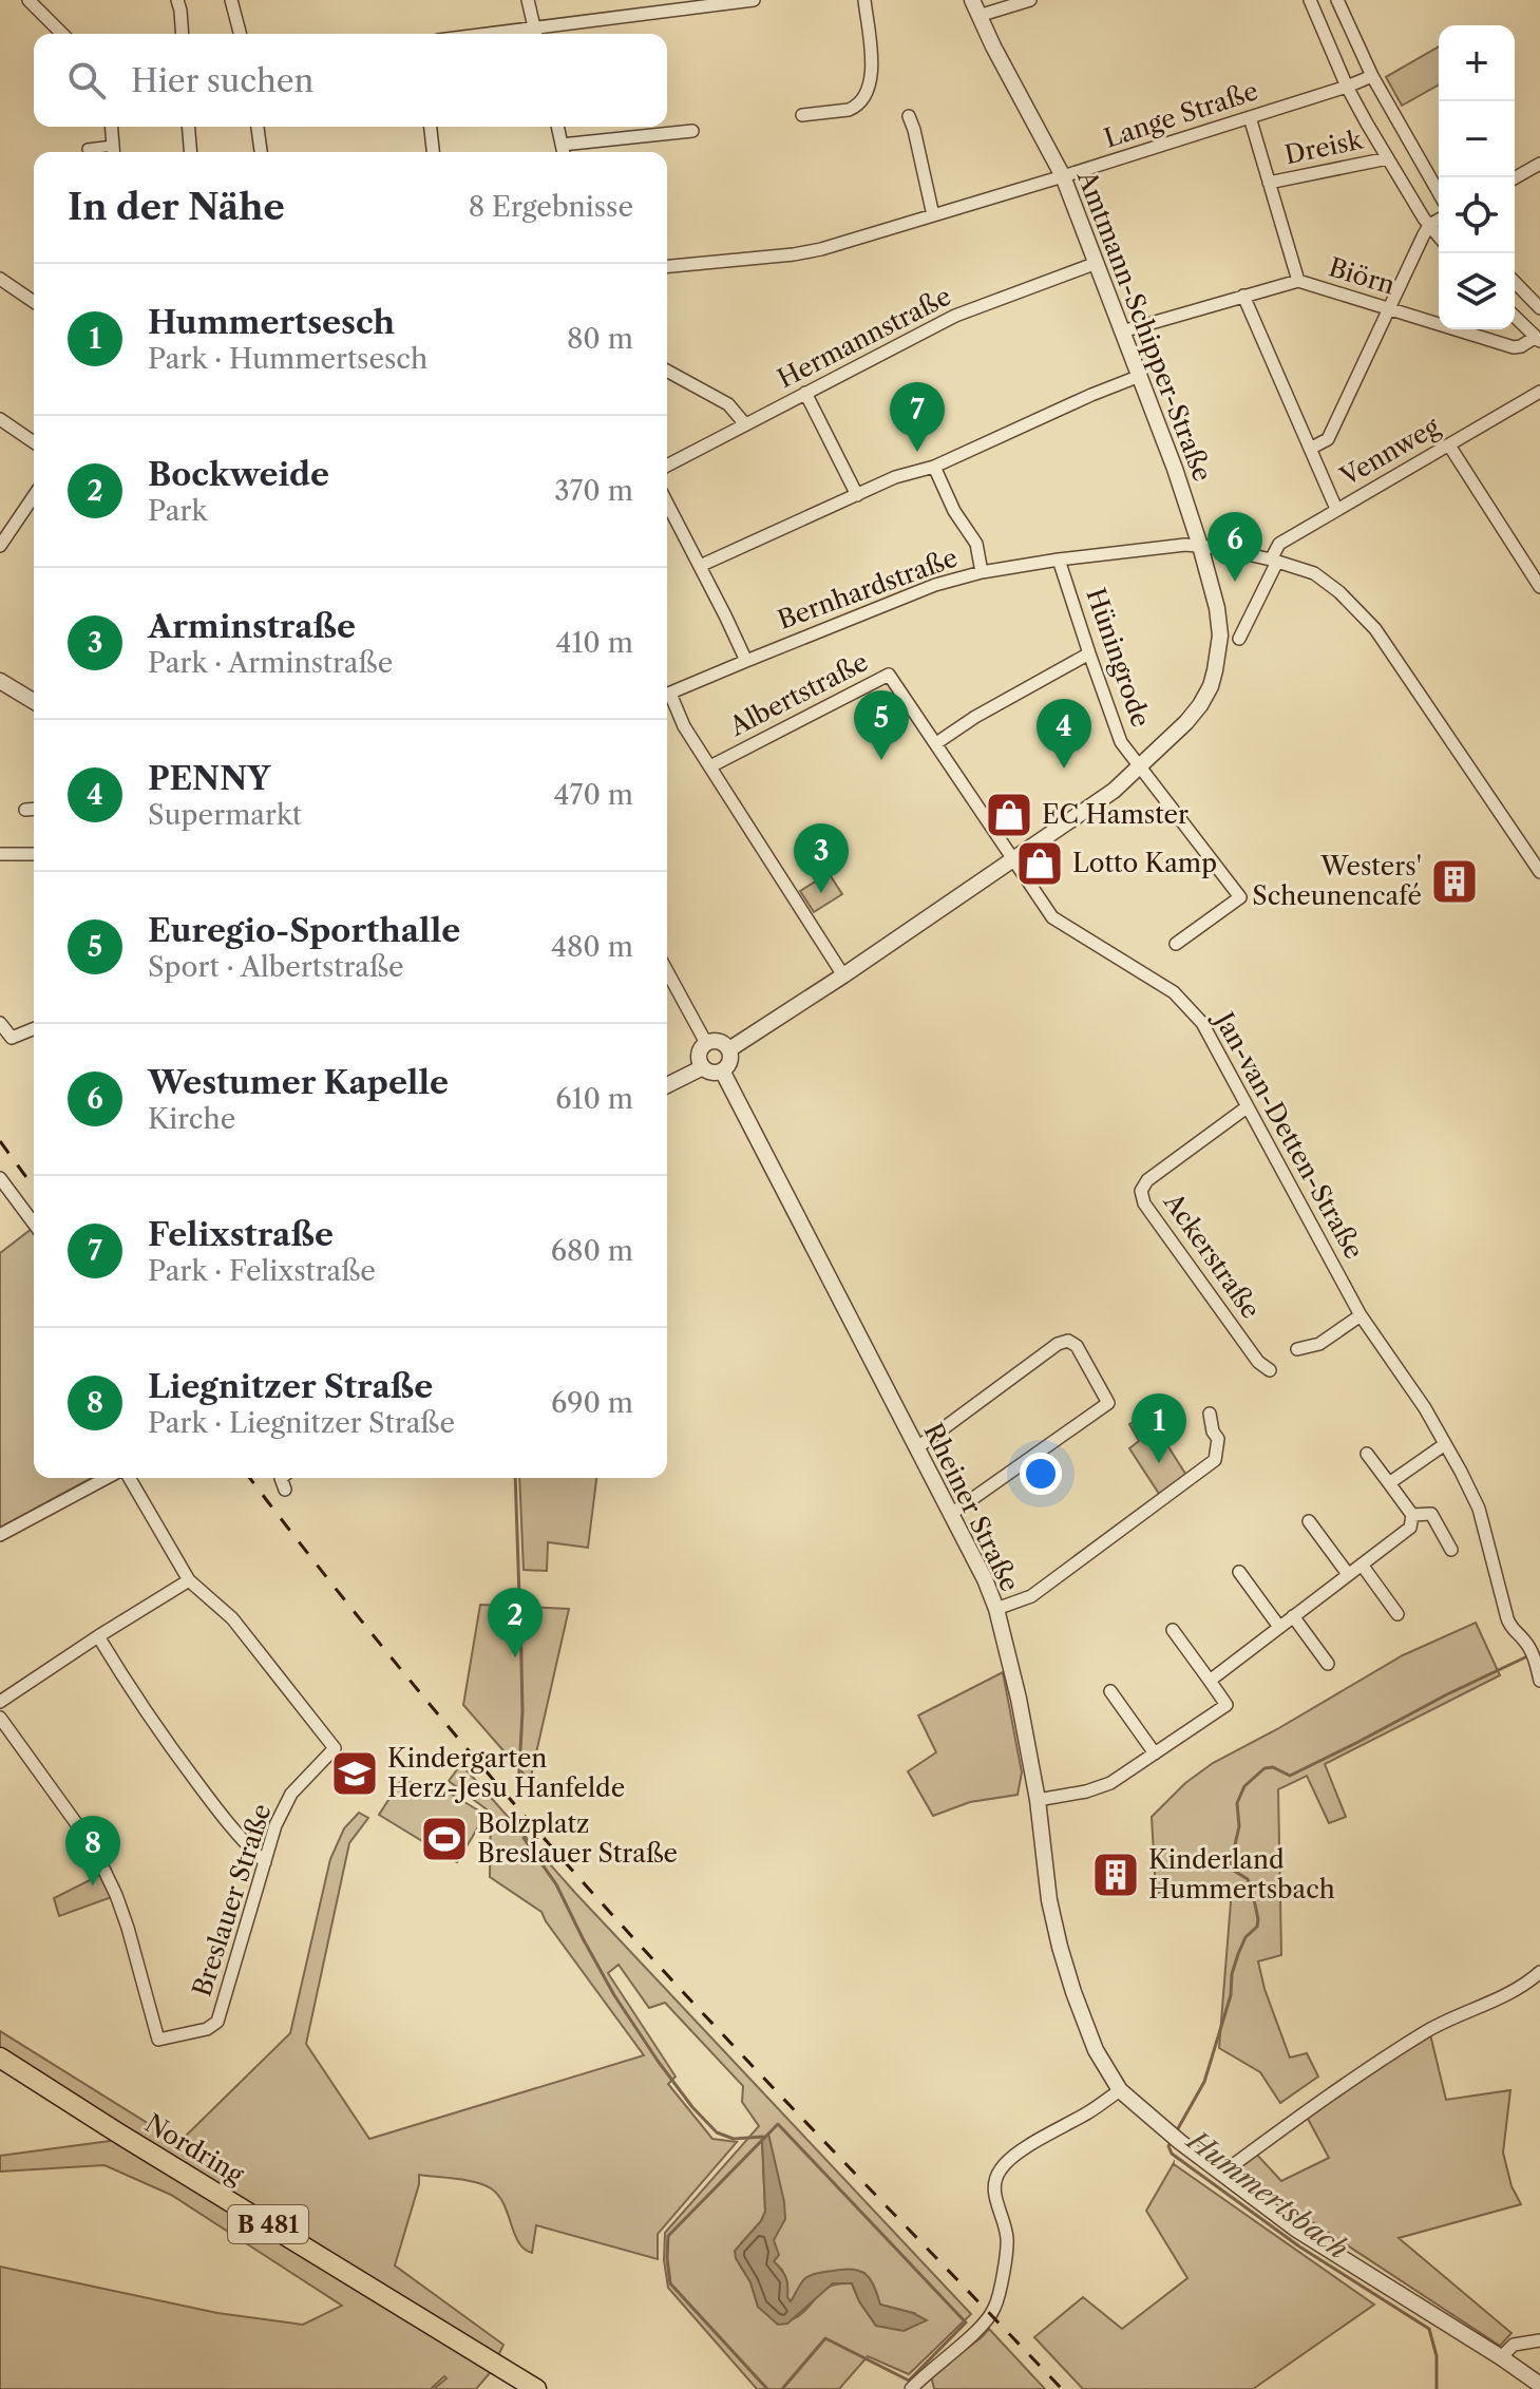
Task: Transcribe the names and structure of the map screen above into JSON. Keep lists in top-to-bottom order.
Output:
{
  "streets": {
    "main road": ["Nordring", "B 481"],
    "street": [
      "Lange Straße",
      "Dreisk",
      "Biörn",
      "Amtmann-Schipper-Straße",
      "Hermannstraße",
      "Vennweg",
      "Bernhardstraße",
      "Hüningrode",
      "Albertstraße",
      "Jan-van-Detten-Straße",
      "Ackerstraße",
      "Rheiner Straße",
      "Breslauer Straße"
    ]
  },
  "crossings": [
    ["Lange Straße", "Dreisk"],
    ["Lange Straße", "Amtmann-Schipper-Straße"],
    ["Dreisk", "Biörn"],
    ["Biörn", "Amtmann-Schipper-Straße"],
    ["Amtmann-Schipper-Straße", "Hermannstraße"],
    ["Amtmann-Schipper-Straße", "Bernhardstraße"],
    ["Amtmann-Schipper-Straße", "Hüningrode"],
    ["Amtmann-Schipper-Straße", "Albertstraße"],
    ["Amtmann-Schipper-Straße", "Jan-van-Detten-Straße"],
    ["Amtmann-Schipper-Straße", "Rheiner Straße"],
    ["Vennweg", "Bernhardstraße"],
    ["Bernhardstraße", "Hüningrode"],
    ["Albertstraße", "Jan-van-Detten-Straße"],
    ["Jan-van-Detten-Straße", "Ackerstraße"]
  ],
  "water": ["Hummertsbach"],
  "places": {
    "shop": ["EC Hamster", "Lotto Kamp"],
    "building": ["Westers' Scheunencafé", "Kinderland Hummertsbach"],
    "school or university": ["Kindergarten Herz-Jesu Hanfelde"],
    "sports": ["Bolzplatz Breslauer Straße"]
  },
  "page": {
    "map_buttons": ["+", "−"],
    "search": "Hier suchen",
    "heading": ["In der Nähe", "8 Ergebnisse"],
    "list": [
      {
        "mark": "1",
        "name": "Hummertsesch",
        "note": "Park · Hummertsesch",
        "value": "80 m"
      },
      {
        "mark": "2",
        "name": "Bockweide",
        "note": "Park",
        "value": "370 m"
      },
      {
        "mark": "3",
        "name": "Arminstraße",
        "note": "Park · Arminstraße",
        "value": "410 m"
      },
      {
        "mark": "4",
        "name": "PENNY",
        "note": "Supermarkt",
        "value": "470 m"
      },
      {
        "mark": "5",
        "name": "Euregio-Sporthalle",
        "note": "Sport · Albertstraße",
        "value": "480 m"
      },
      {
        "mark": "6",
        "name": "Westumer Kapelle",
        "note": "Kirche",
        "value": "610 m"
      },
      {
        "mark": "7",
        "name": "Felixstraße",
        "note": "Park · Felixstraße",
        "value": "680 m"
      },
      {
        "mark": "8",
        "name": "Liegnitzer Straße",
        "note": "Park · Liegnitzer Straße",
        "value": "690 m"
      }
    ],
    "pins": [
      "7",
      "6",
      "5",
      "4",
      "3",
      "1",
      "2",
      "8"
    ]
  }
}
